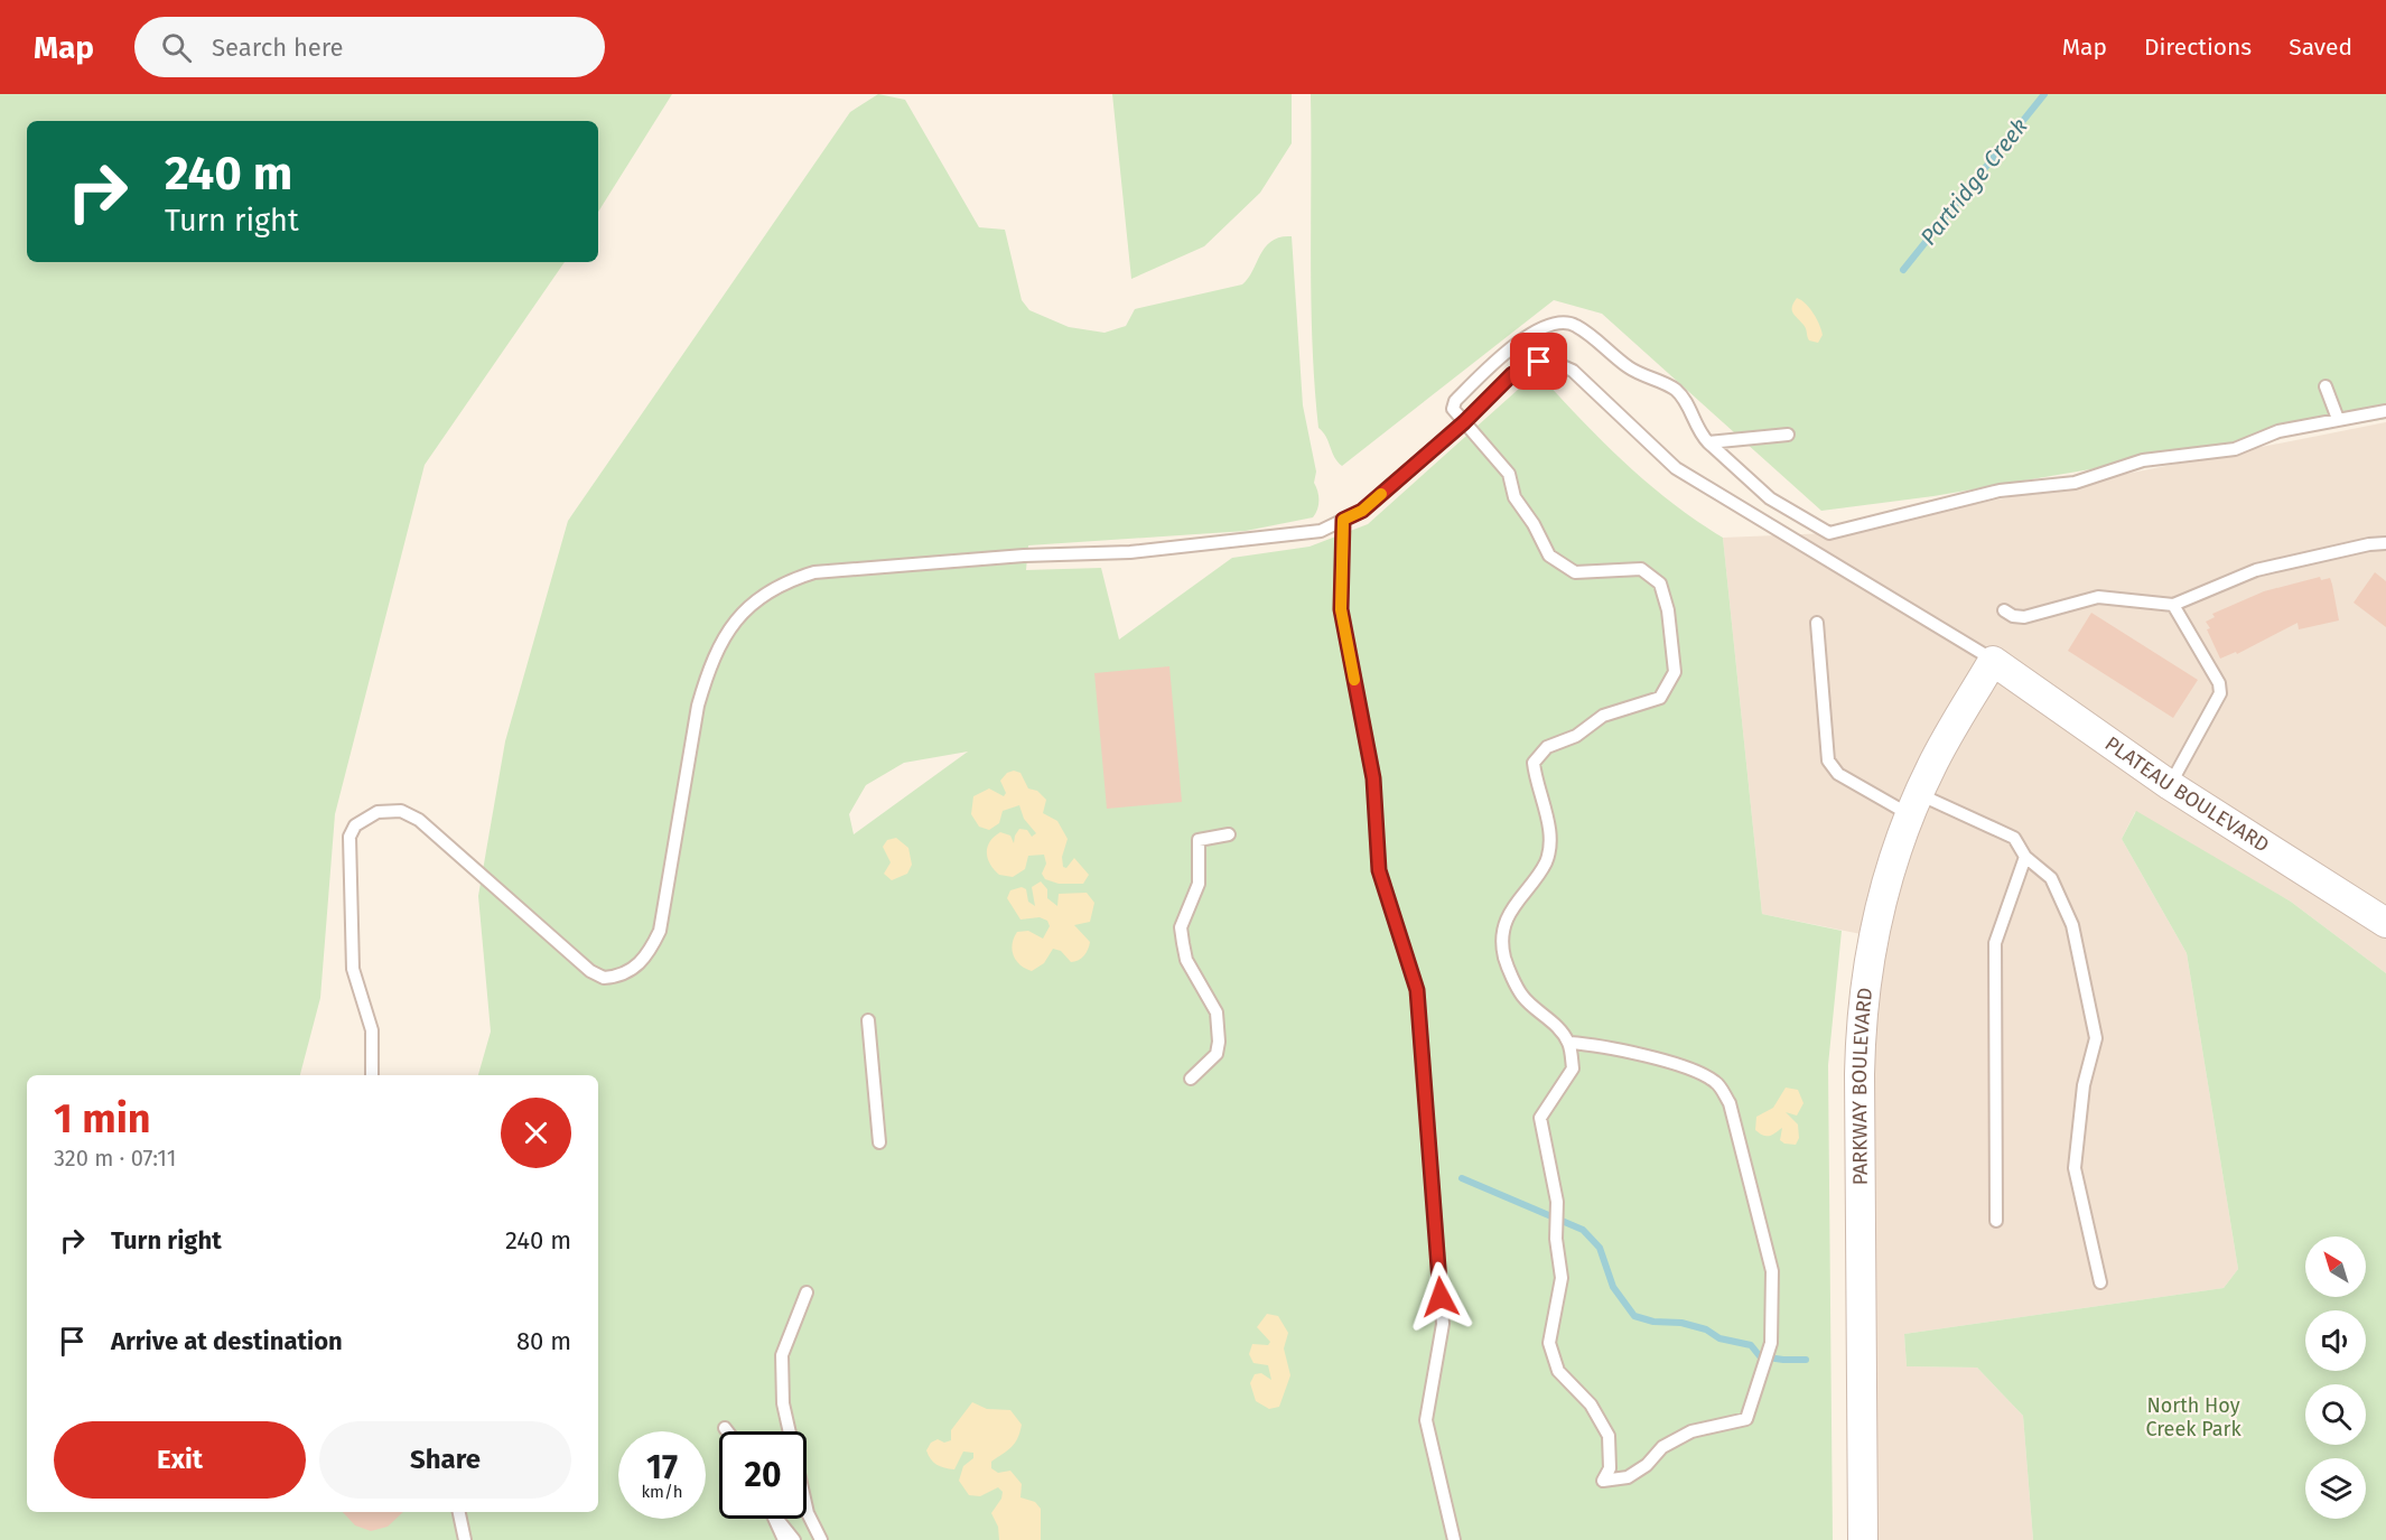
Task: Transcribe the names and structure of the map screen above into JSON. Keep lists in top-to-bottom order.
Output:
{
  "streets": {
    "street": ["PLATEAU BOULEVARD", "PARKWAY BOULEVARD"]
  },
  "crossings": [
    ["PLATEAU BOULEVARD", "PARKWAY BOULEVARD"]
  ],
  "water": ["Partridge Creek"],
  "parks": ["North Hoy Creek Park"],
  "north": "top left",
  "page": {
    "header": "Map",
    "search": "Search here",
    "nav": ["Map", "Directions", "Saved"],
    "turn": ["240 m", "Turn right"],
    "heading": ["1 min", "320 m · 07:11"],
    "list": [
      {
        "name": "Turn right",
        "value": "240 m"
      },
      {
        "name": "Arrive at destination",
        "value": "80 m"
      }
    ],
    "buttons": ["Exit", "Share"],
    "speed": "17 km/h",
    "limit": "20"
  }
}
